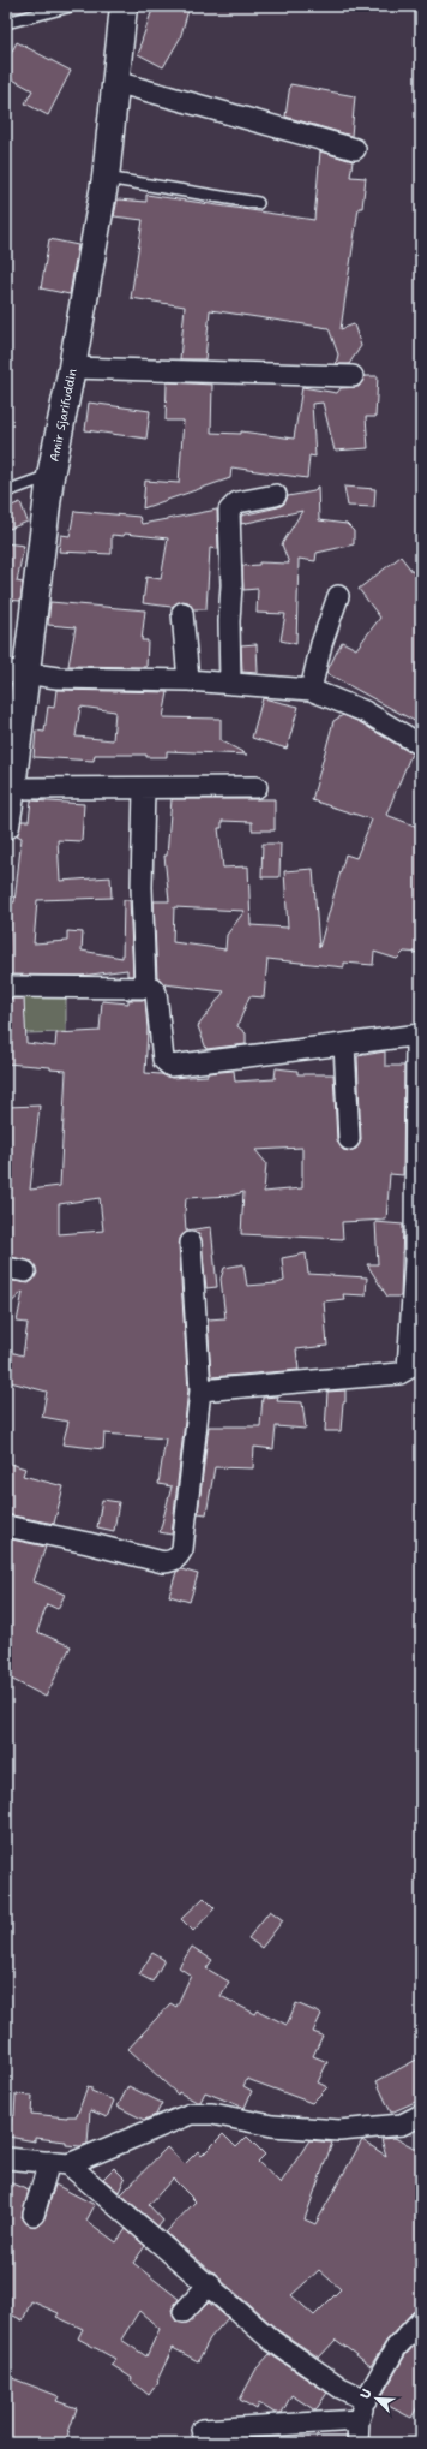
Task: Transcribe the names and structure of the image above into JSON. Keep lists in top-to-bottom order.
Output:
{
  "streets": {
    "main road": ["Amir Sjarifuddin"]
  },
  "north": "top left"
}
